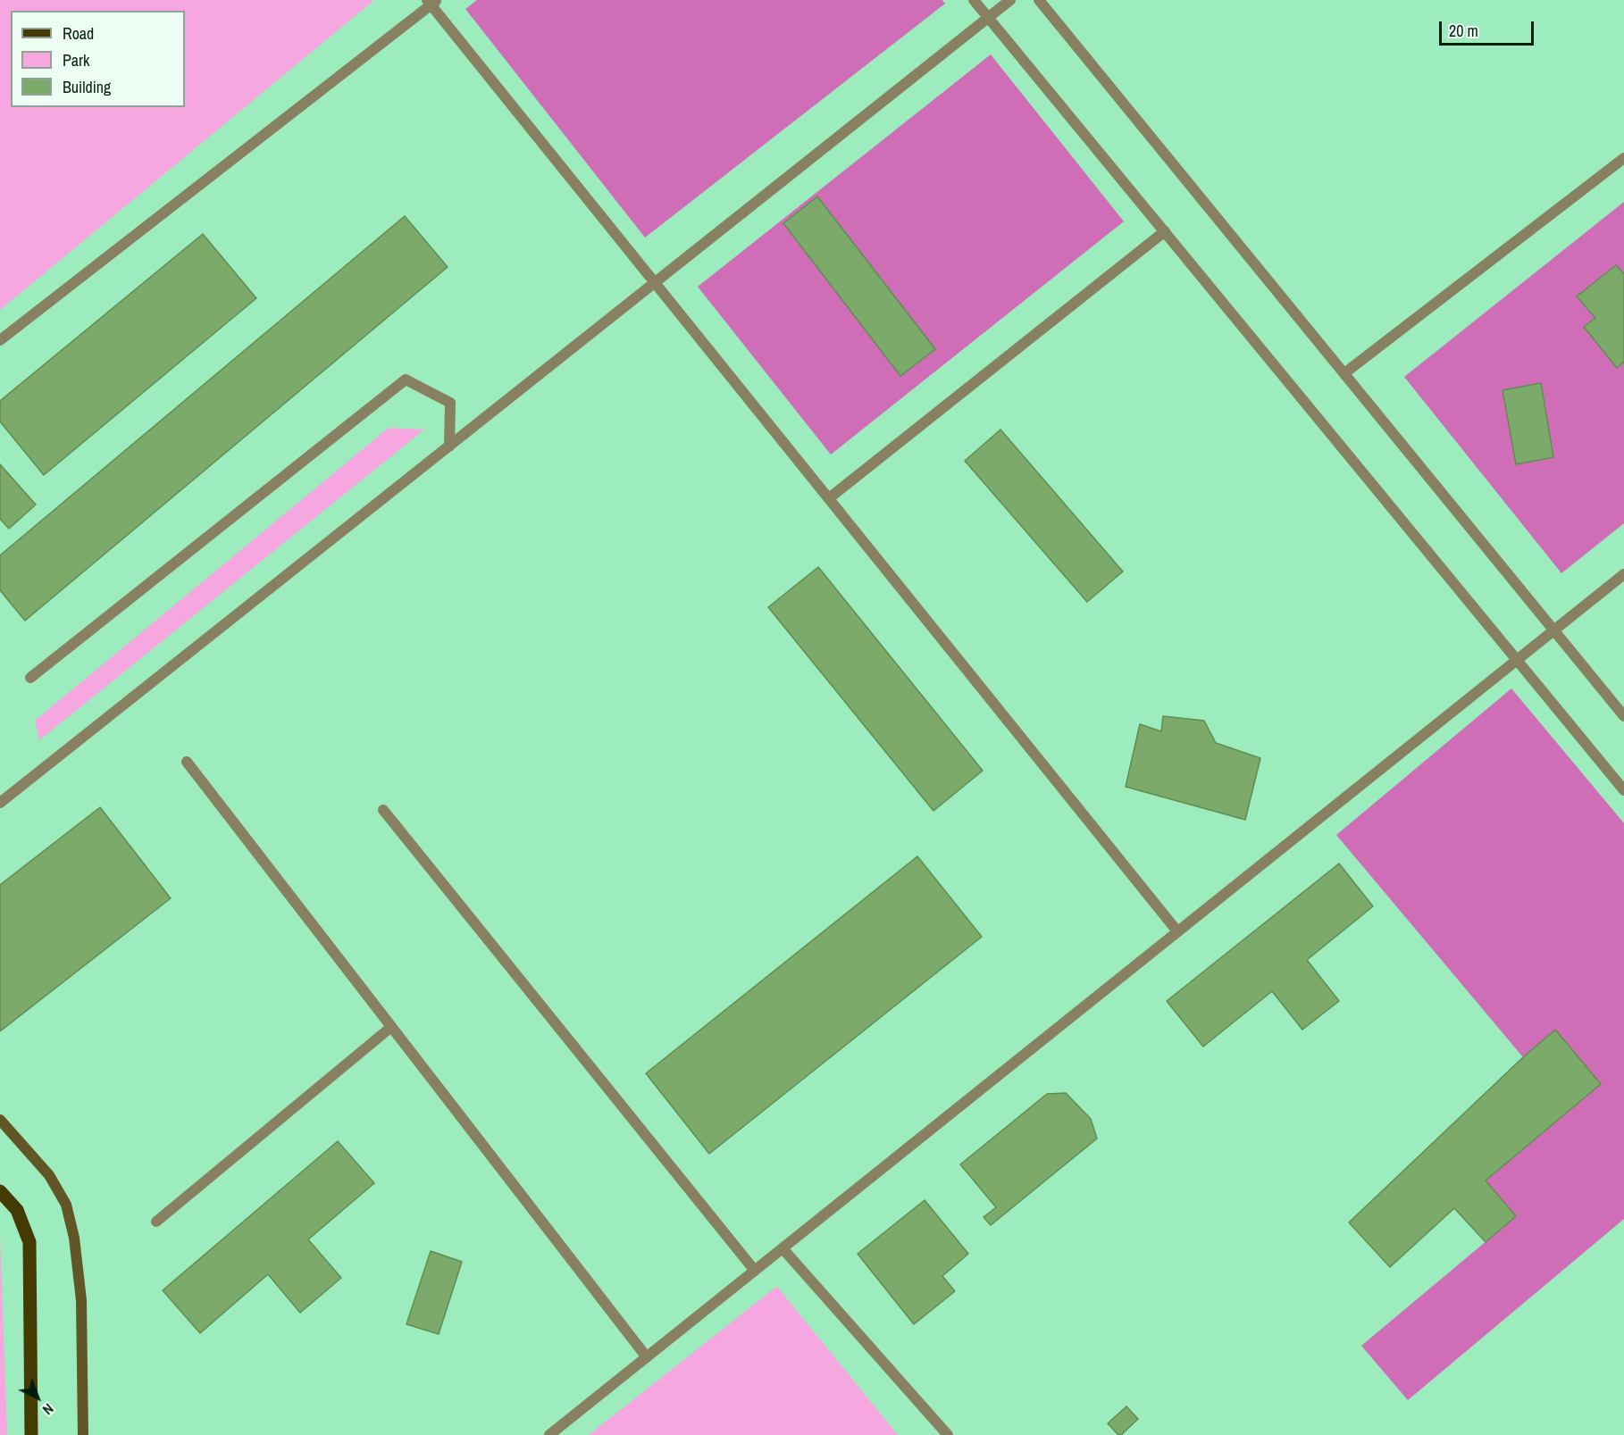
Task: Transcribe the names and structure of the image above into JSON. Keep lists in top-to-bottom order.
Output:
{
  "legend": ["Road", "Park", "Building"],
  "scale_bar": "20 m",
  "north": "bottom right"
}
